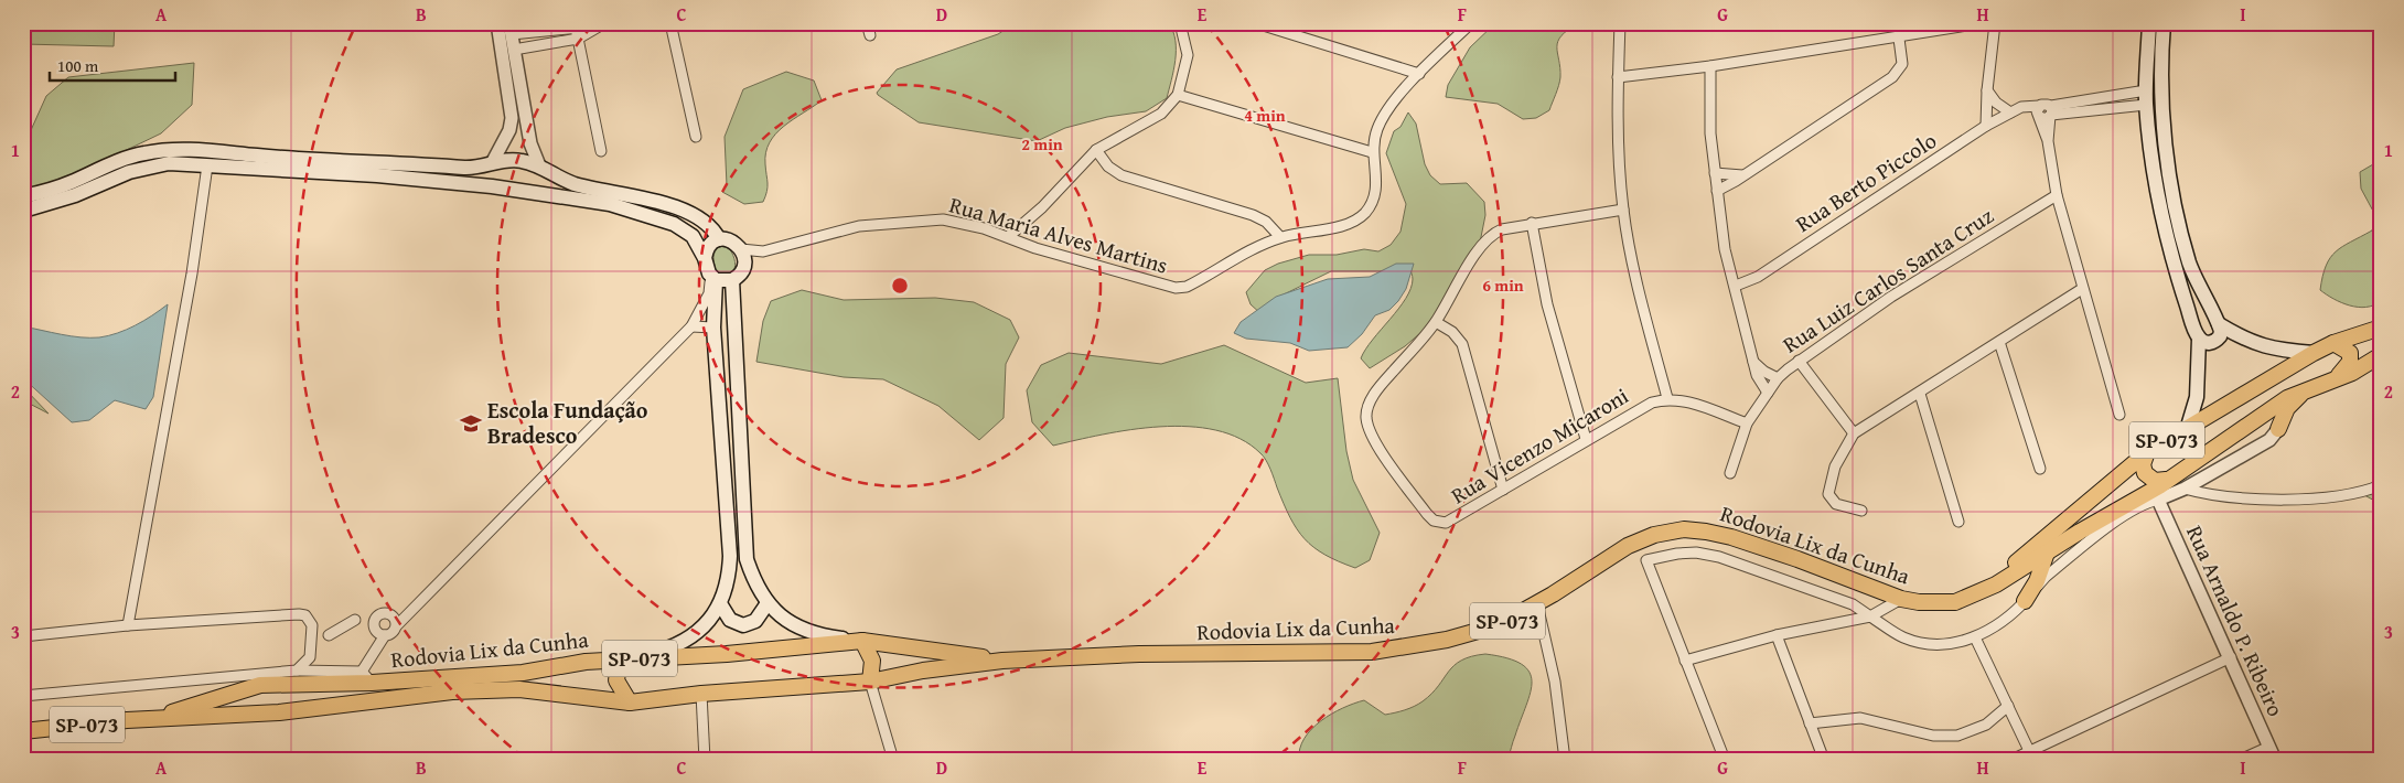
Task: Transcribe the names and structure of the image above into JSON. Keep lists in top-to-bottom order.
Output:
{
  "streets": {
    "main road": ["SP-073", "Rodovia Lix da Cunha"],
    "street": [
      "Rua Berto Piccolo",
      "Rua Maria Alves Martins",
      "Rua Luiz Carlos Santa Cruz",
      "Rua Vicenzo Micaroni",
      "Rua Arnaldo P. Ribeiro"
    ]
  },
  "places": {
    "school or university": ["Escola Fundação Bradesco"]
  },
  "scale_bar": "100 m",
  "grid": {
    "columns": [
      "A",
      "B",
      "C",
      "D",
      "E",
      "F",
      "G",
      "H",
      "I"
    ],
    "rows": ["1", "2", "3"]
  },
  "rings": ["4 min", "2 min", "6 min"]
}
